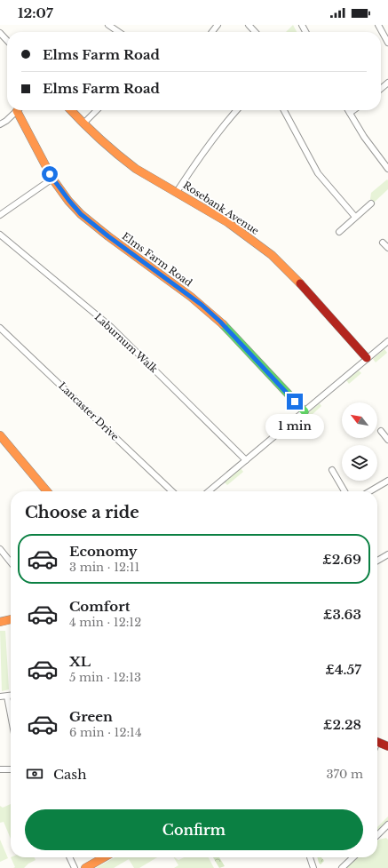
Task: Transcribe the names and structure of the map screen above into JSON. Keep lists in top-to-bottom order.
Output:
{
  "streets": {
    "street": [
      "Rosebank Avenue",
      "Elms Farm Road",
      "Laburnum Walk",
      "Lancaster Drive"
    ]
  },
  "north": "top left",
  "page": {
    "status": "12:07",
    "banner": ["Elms Farm Road", "Elms Farm Road"],
    "bubble": "1 min",
    "heading": "Choose a ride",
    "list": [
      {
        "name": "Economy",
        "note": "3 min · 12:11",
        "value": "£2.69"
      },
      {
        "name": "Comfort",
        "note": "4 min · 12:12",
        "value": "£3.63"
      },
      {
        "name": "XL",
        "note": "5 min · 12:13",
        "value": "£4.57"
      },
      {
        "name": "Green",
        "note": "6 min · 12:14",
        "value": "£2.28"
      }
    ],
    "pay": ["Cash", "370 m"],
    "buttons": "Confirm"
  }
}
